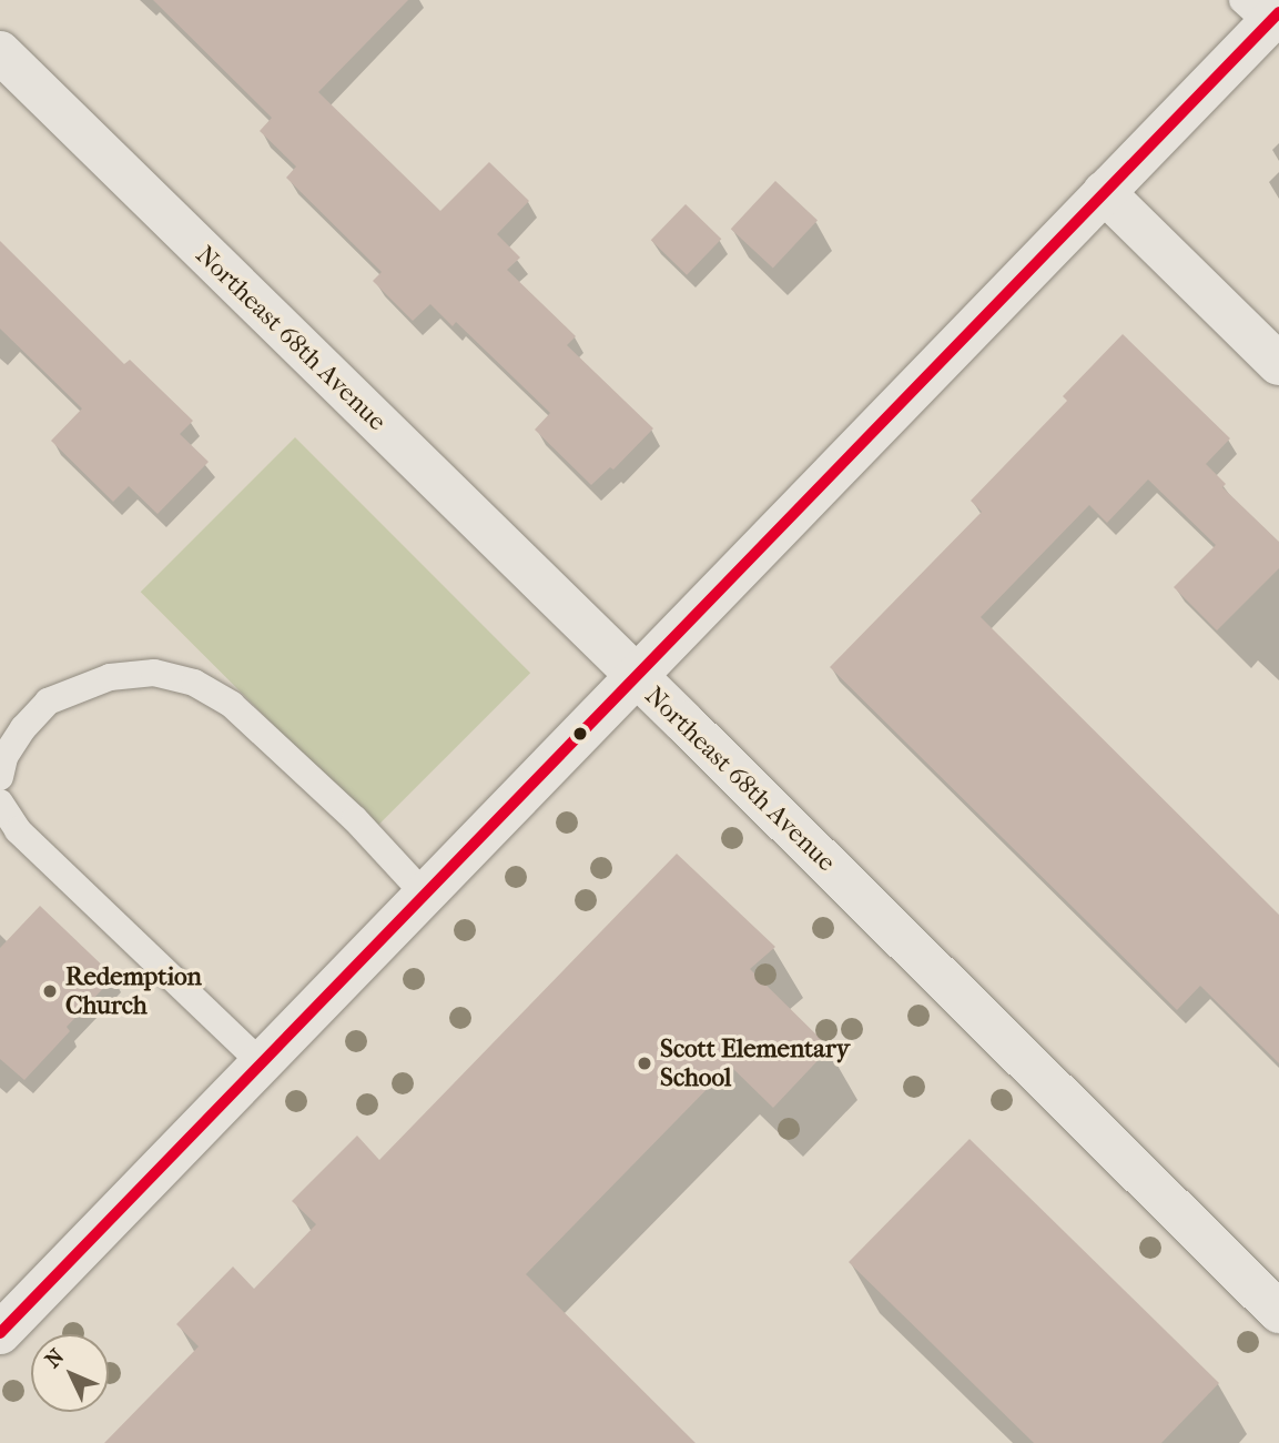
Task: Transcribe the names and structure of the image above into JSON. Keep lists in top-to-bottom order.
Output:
{
  "streets": {
    "street": ["Northeast 68th Avenue"]
  },
  "places": ["Redemption Church", "Scott Elementary School"],
  "north": "top left"
}
